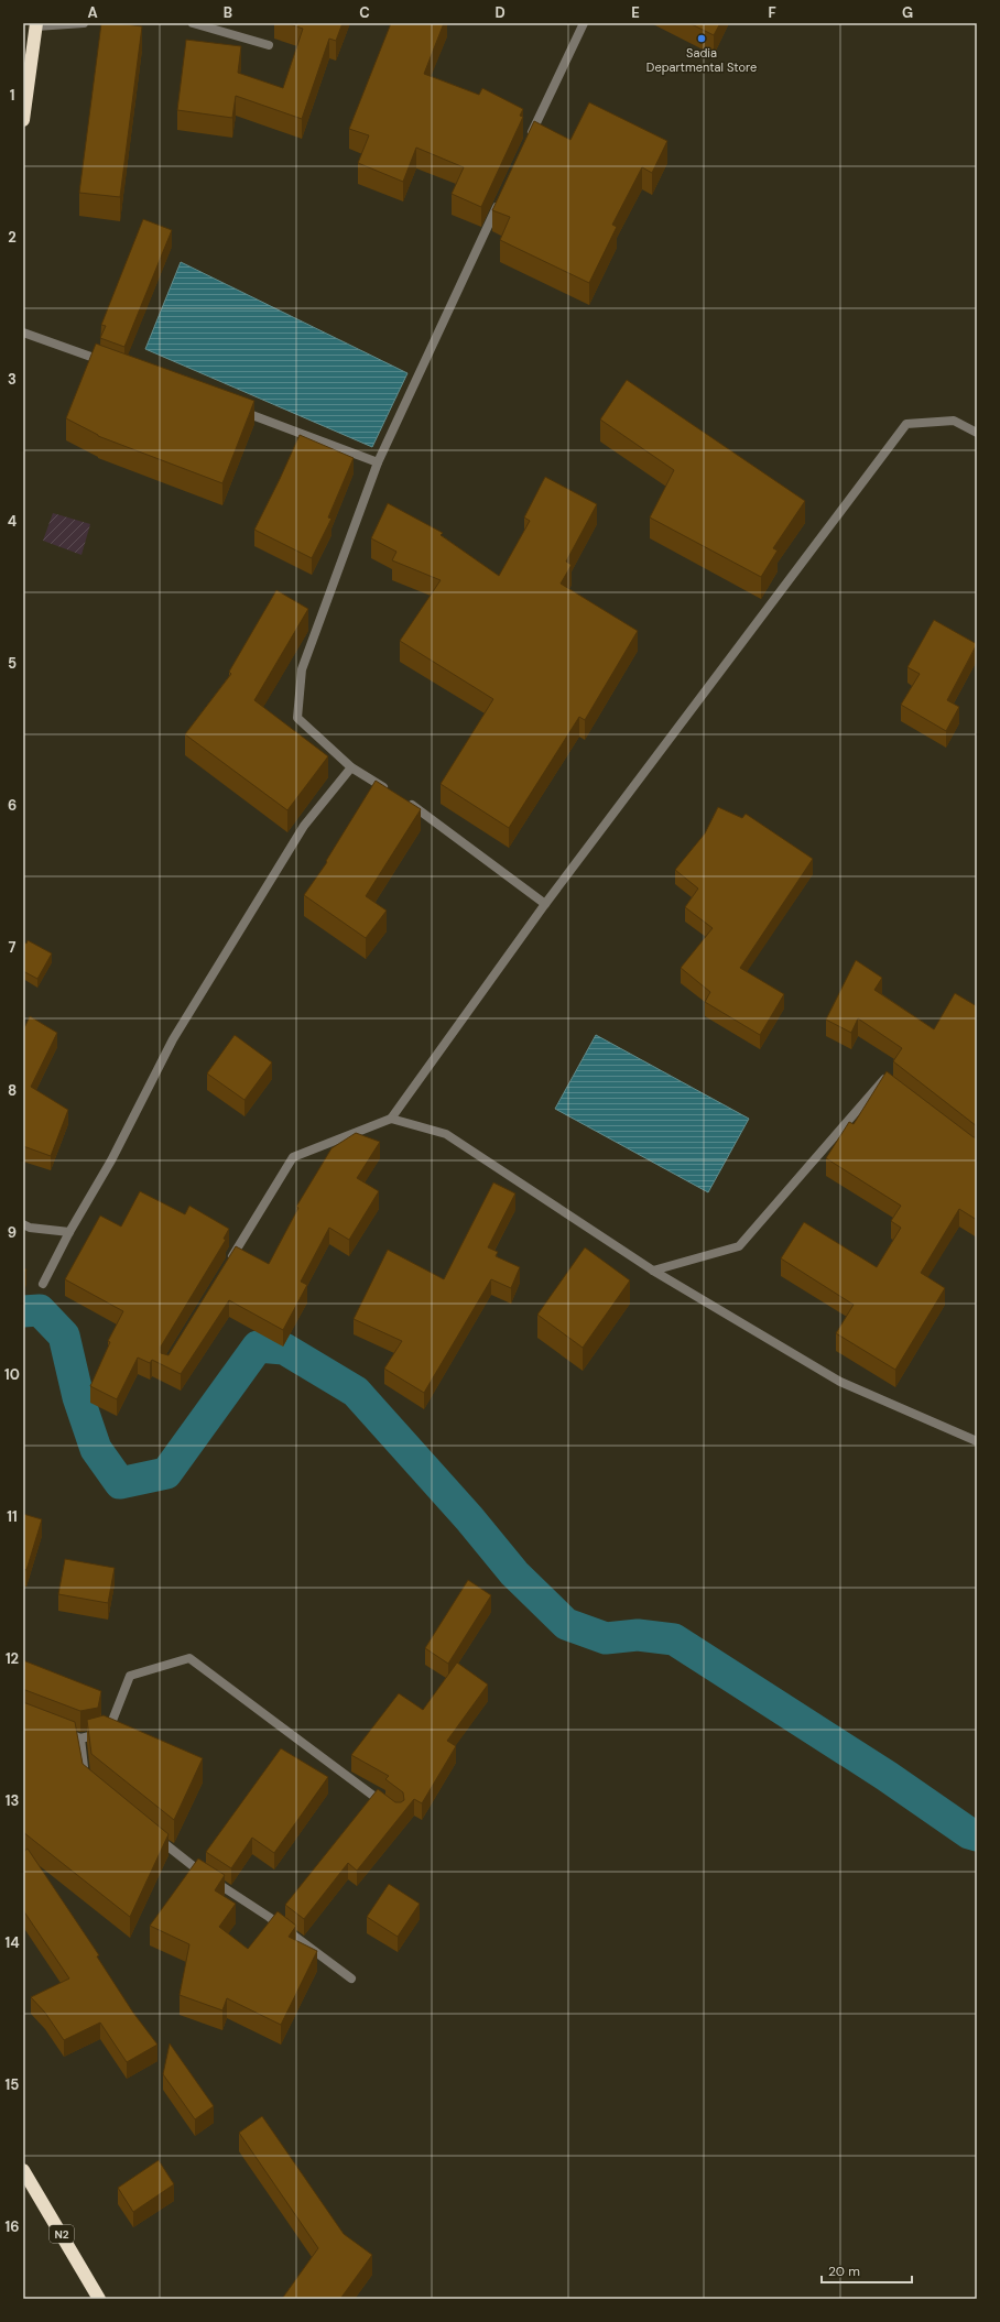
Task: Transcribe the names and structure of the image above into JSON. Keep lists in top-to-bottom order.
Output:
{
  "streets": {
    "highway": ["N2"]
  },
  "places": ["Sadia Departmental Store"],
  "scale_bar": "20 m",
  "grid": {
    "columns": [
      "A",
      "B",
      "C",
      "D",
      "E",
      "F",
      "G"
    ],
    "rows": [
      "1",
      "2",
      "3",
      "4",
      "5",
      "6",
      "7",
      "8",
      "9",
      "10",
      "11",
      "12",
      "13",
      "14",
      "15",
      "16"
    ]
  }
}
